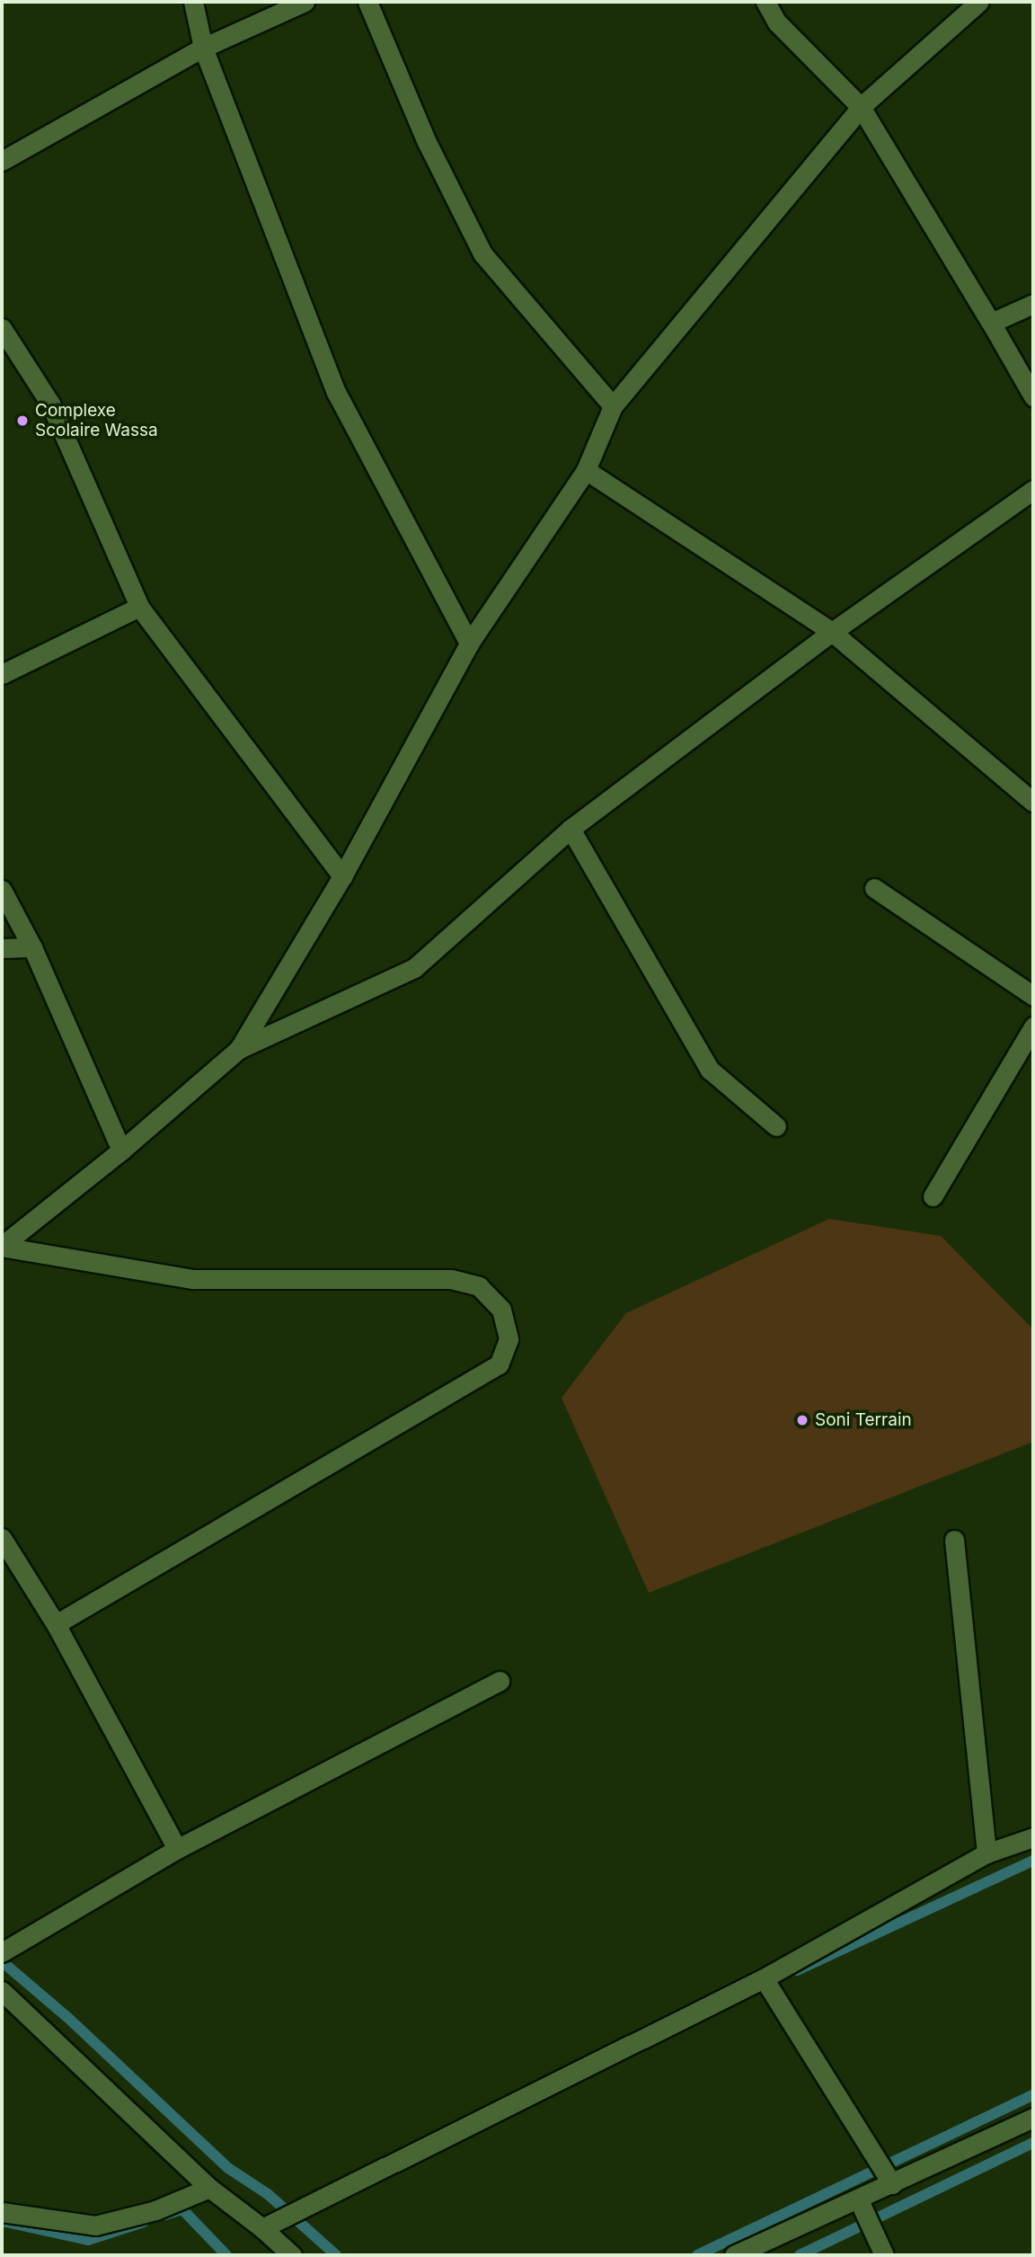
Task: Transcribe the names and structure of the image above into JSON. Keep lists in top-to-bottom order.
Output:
{
  "places": ["Complexe Scolaire Wassa", "Soni Terrain"]
}
